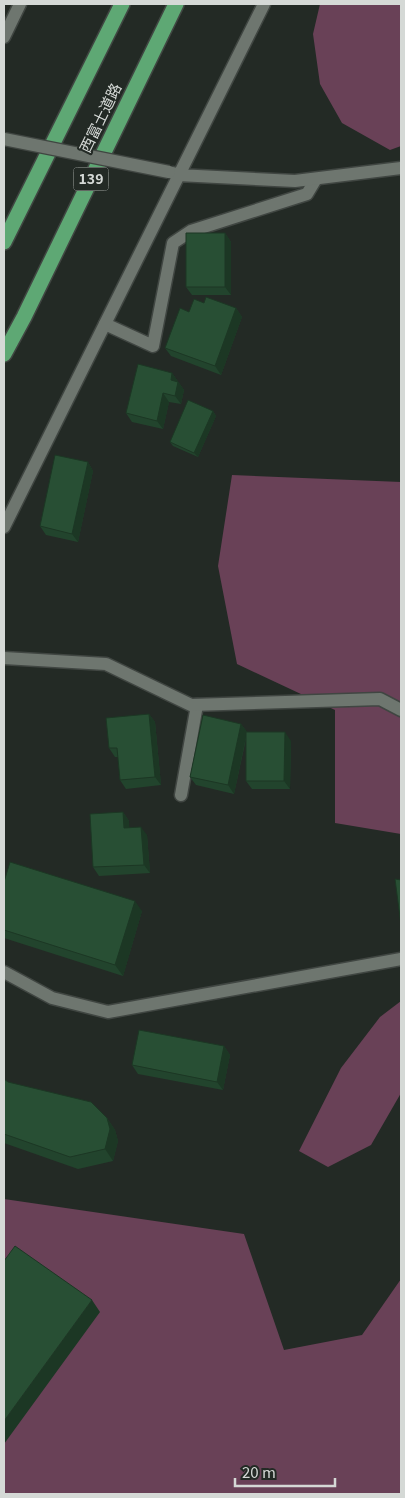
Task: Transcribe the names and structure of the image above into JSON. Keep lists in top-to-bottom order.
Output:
{
  "streets": {
    "highway": ["西富士道路", "139"]
  },
  "scale_bar": "20 m"
}
